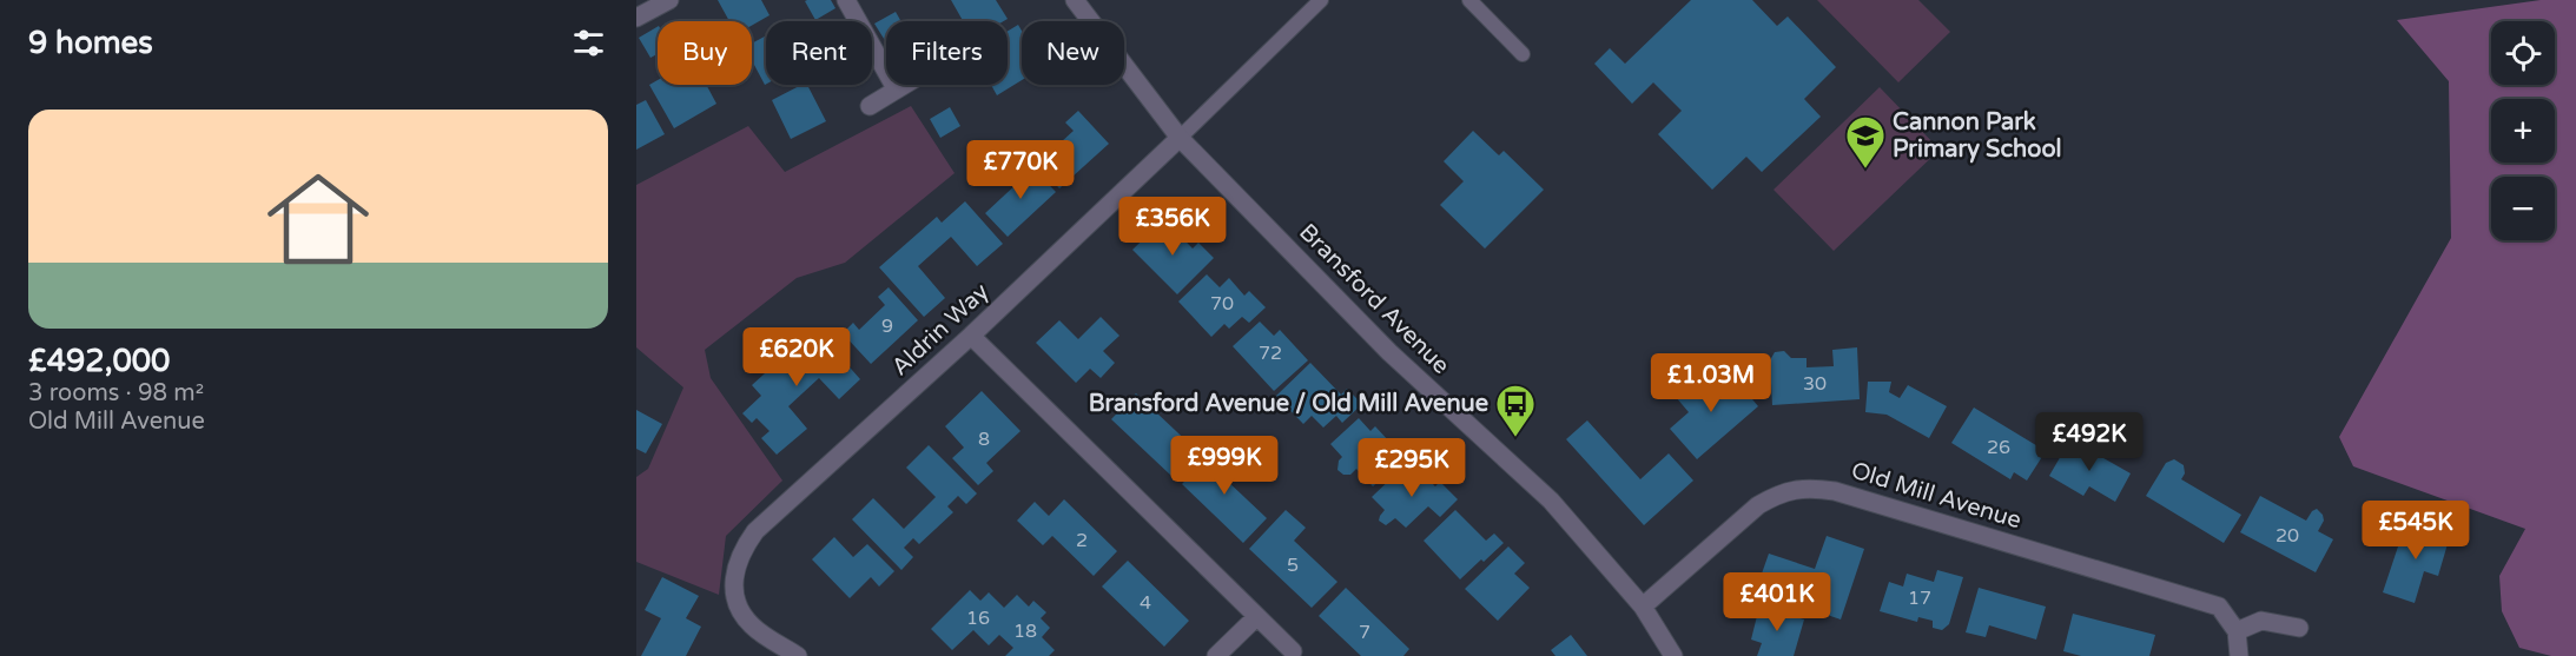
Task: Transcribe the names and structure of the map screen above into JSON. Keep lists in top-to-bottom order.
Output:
{
  "streets": {
    "street": ["Bransford Avenue", "Aldrin Way", "Old Mill Avenue"]
  },
  "crossings": [
    ["Bransford Avenue", "Aldrin Way"],
    ["Bransford Avenue", "Old Mill Avenue"]
  ],
  "places": {
    "school or university": ["Cannon Park Primary School"],
    "bus stop": ["Bransford Avenue / Old Mill Avenue"]
  },
  "house_numbers": [
    "70",
    "9",
    "72",
    "30",
    "8",
    "26",
    "20",
    "2",
    "5",
    "17",
    "4",
    "16",
    "18",
    "7"
  ],
  "page": {
    "heading": "9 homes",
    "map_buttons": ["+", "−"],
    "chip": [
      "Buy",
      "Rent",
      "Filters",
      "New"
    ],
    "list": [
      {
        "name": "£492,000",
        "note": "3 rooms · 98 m² · Old Mill Avenue"
      }
    ],
    "price": [
      "£770K",
      "£356K",
      "£620K",
      "£1.03M",
      "£492K",
      "£999K",
      "£295K",
      "£545K",
      "£401K"
    ]
  }
}
